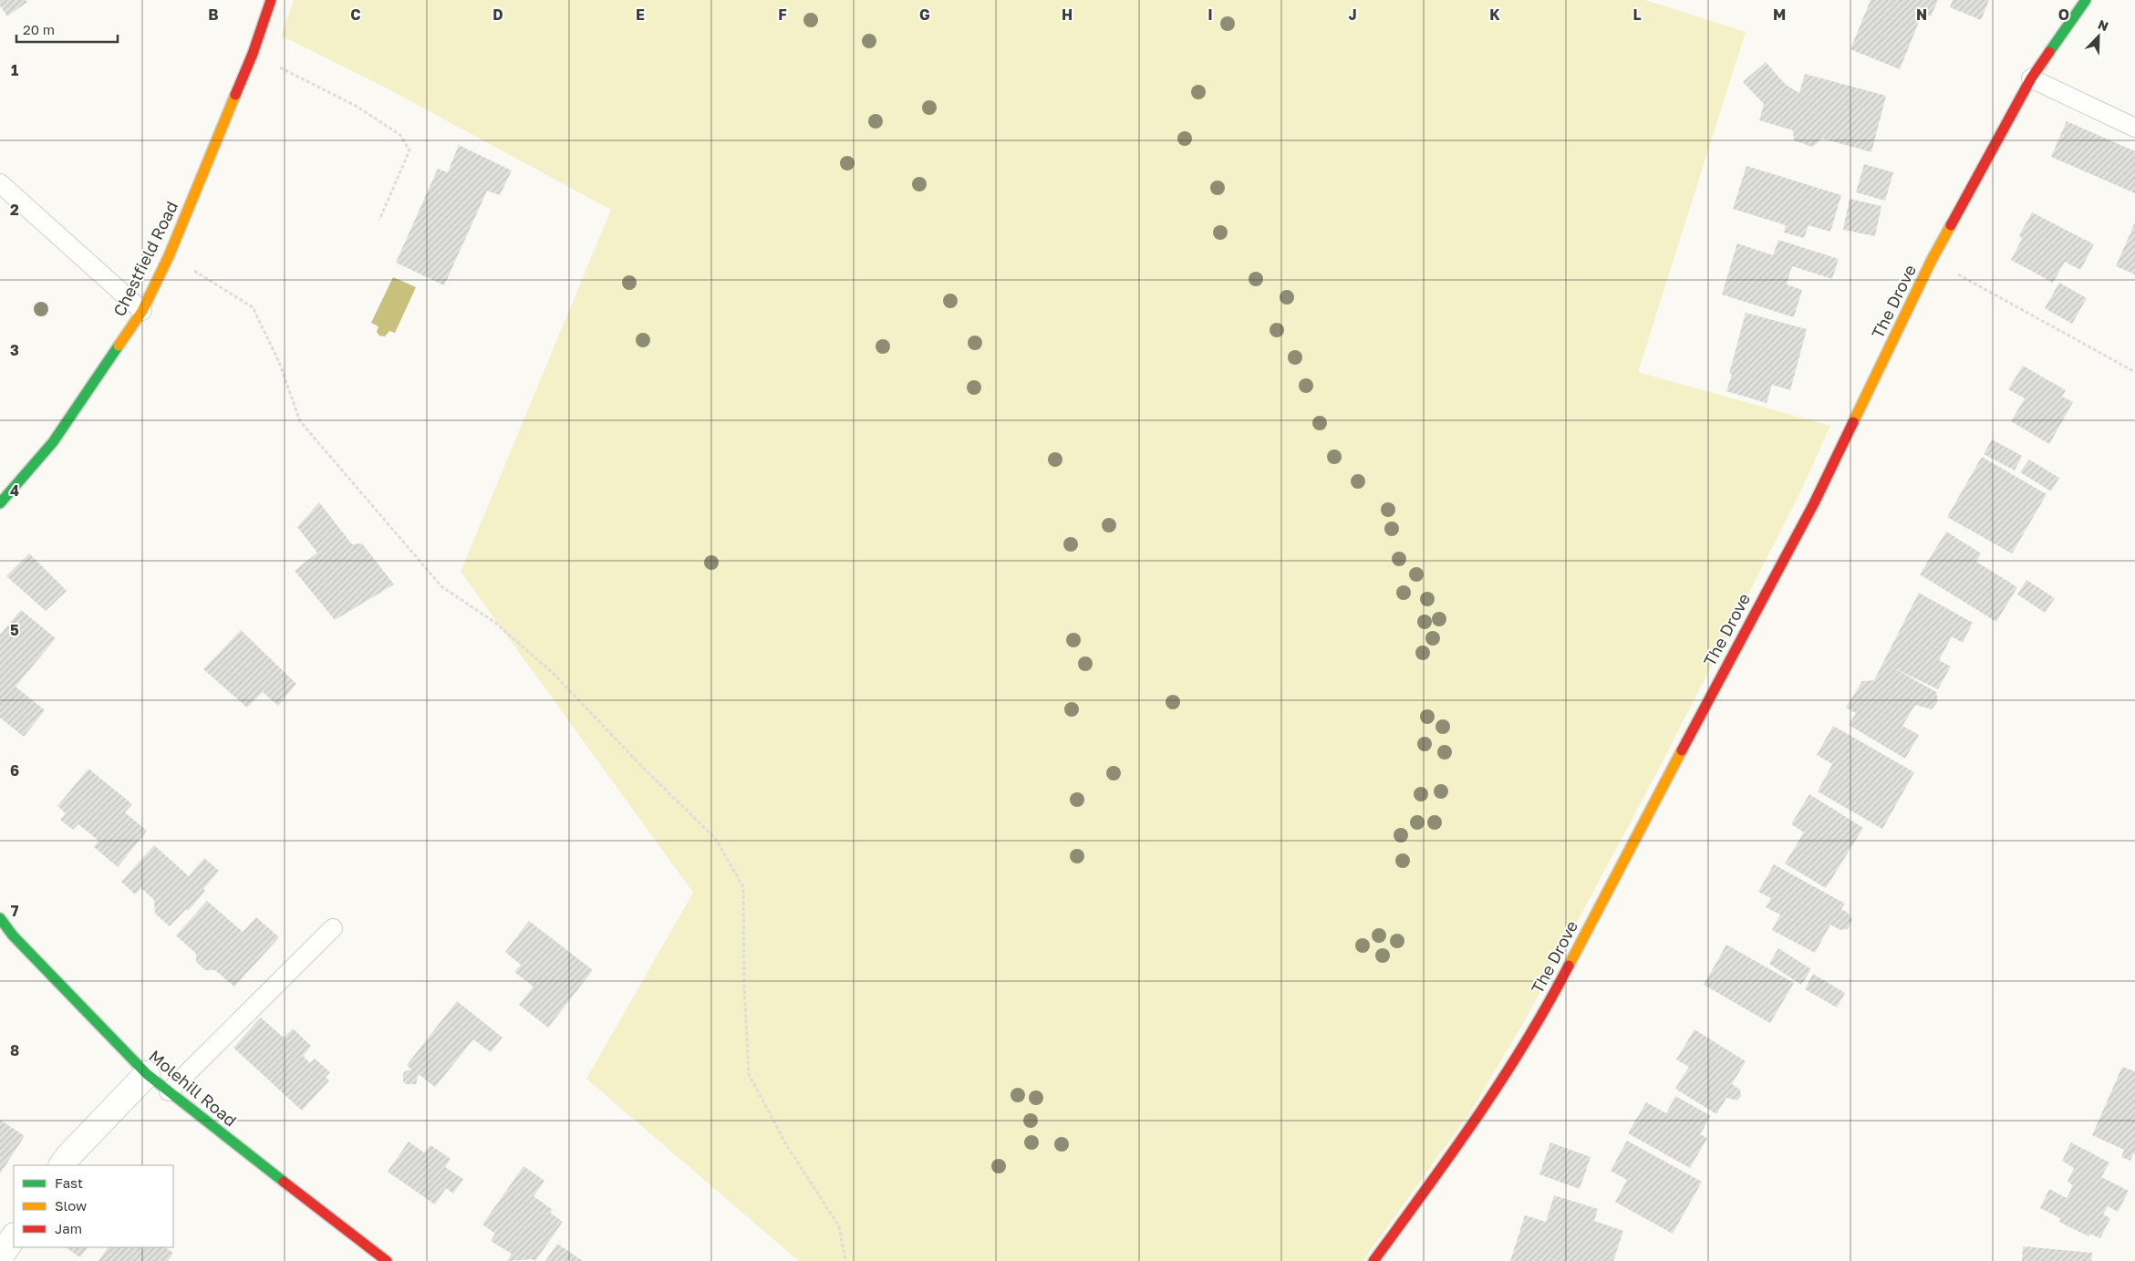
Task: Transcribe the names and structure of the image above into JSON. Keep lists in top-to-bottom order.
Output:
{
  "streets": {
    "street": ["Chestfield Road", "The Drove", "Molehill Road"]
  },
  "legend": ["Fast", "Slow", "Jam"],
  "scale_bar": "20 m",
  "north": "top right",
  "grid": {
    "columns": [
      "B",
      "C",
      "D",
      "E",
      "F",
      "G",
      "H",
      "I",
      "J",
      "K",
      "L",
      "M",
      "N",
      "O"
    ],
    "rows": [
      "1",
      "2",
      "3",
      "4",
      "5",
      "6",
      "7",
      "8"
    ]
  }
}
